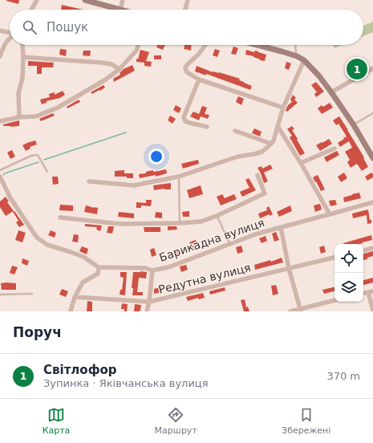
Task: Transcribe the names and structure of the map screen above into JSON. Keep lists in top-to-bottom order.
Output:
{
  "streets": {
    "street": ["Барикадна вулиця", "Редутна вулиця"]
  },
  "page": {
    "search": "Пошук",
    "pins": "1",
    "heading": "Поруч",
    "list": [
      {
        "mark": "1",
        "name": "Світлофор",
        "note": "Зупинка · Яківчанська вулиця",
        "value": "370 m"
      }
    ],
    "nav": ["Карта", "Маршрут", "Збережені"]
  }
}
